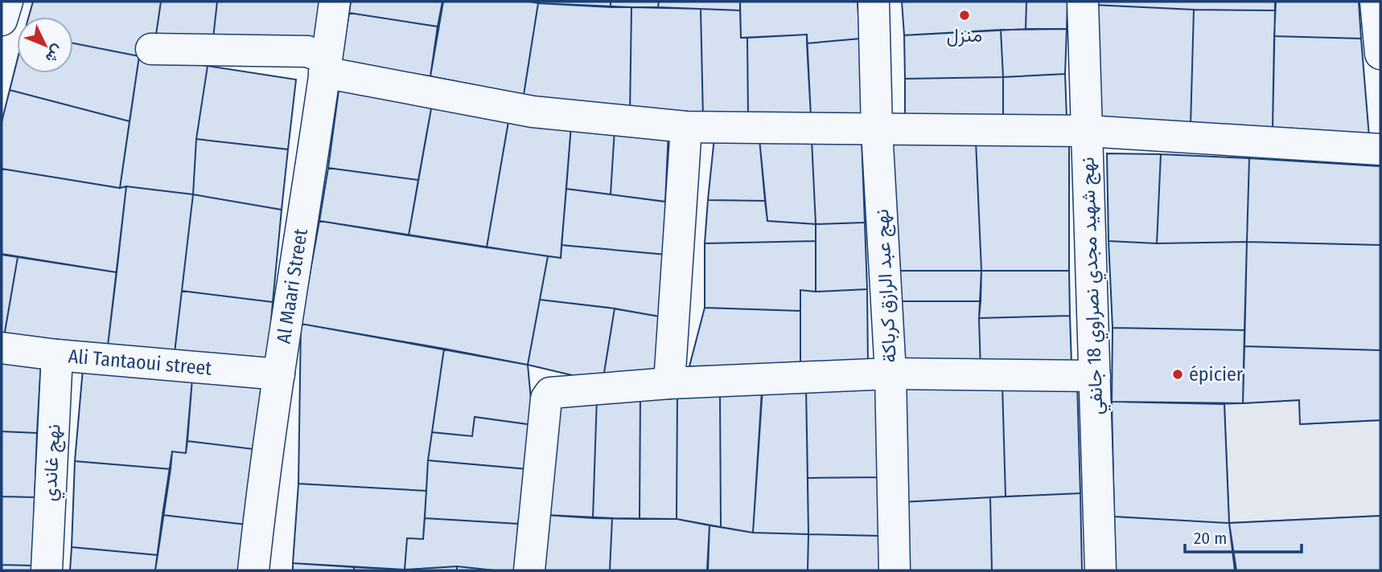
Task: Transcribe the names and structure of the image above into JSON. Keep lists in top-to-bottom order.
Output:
{
  "streets": {
    "street": [
      "Al Maari Street",
      "نهج عبد الرازق كرباكة",
      "نهج شهيد مجدي نصراوي 18 جانفي",
      "Ali Tantaoui street",
      "نهج غاندي"
    ]
  },
  "crossings": [
    ["Al Maari Street", "Ali Tantaoui street"],
    ["Ali Tantaoui street", "نهج غاندي"]
  ],
  "places": ["منزل", "épicier"],
  "scale_bar": "20 m",
  "north": "bottom right"
}
